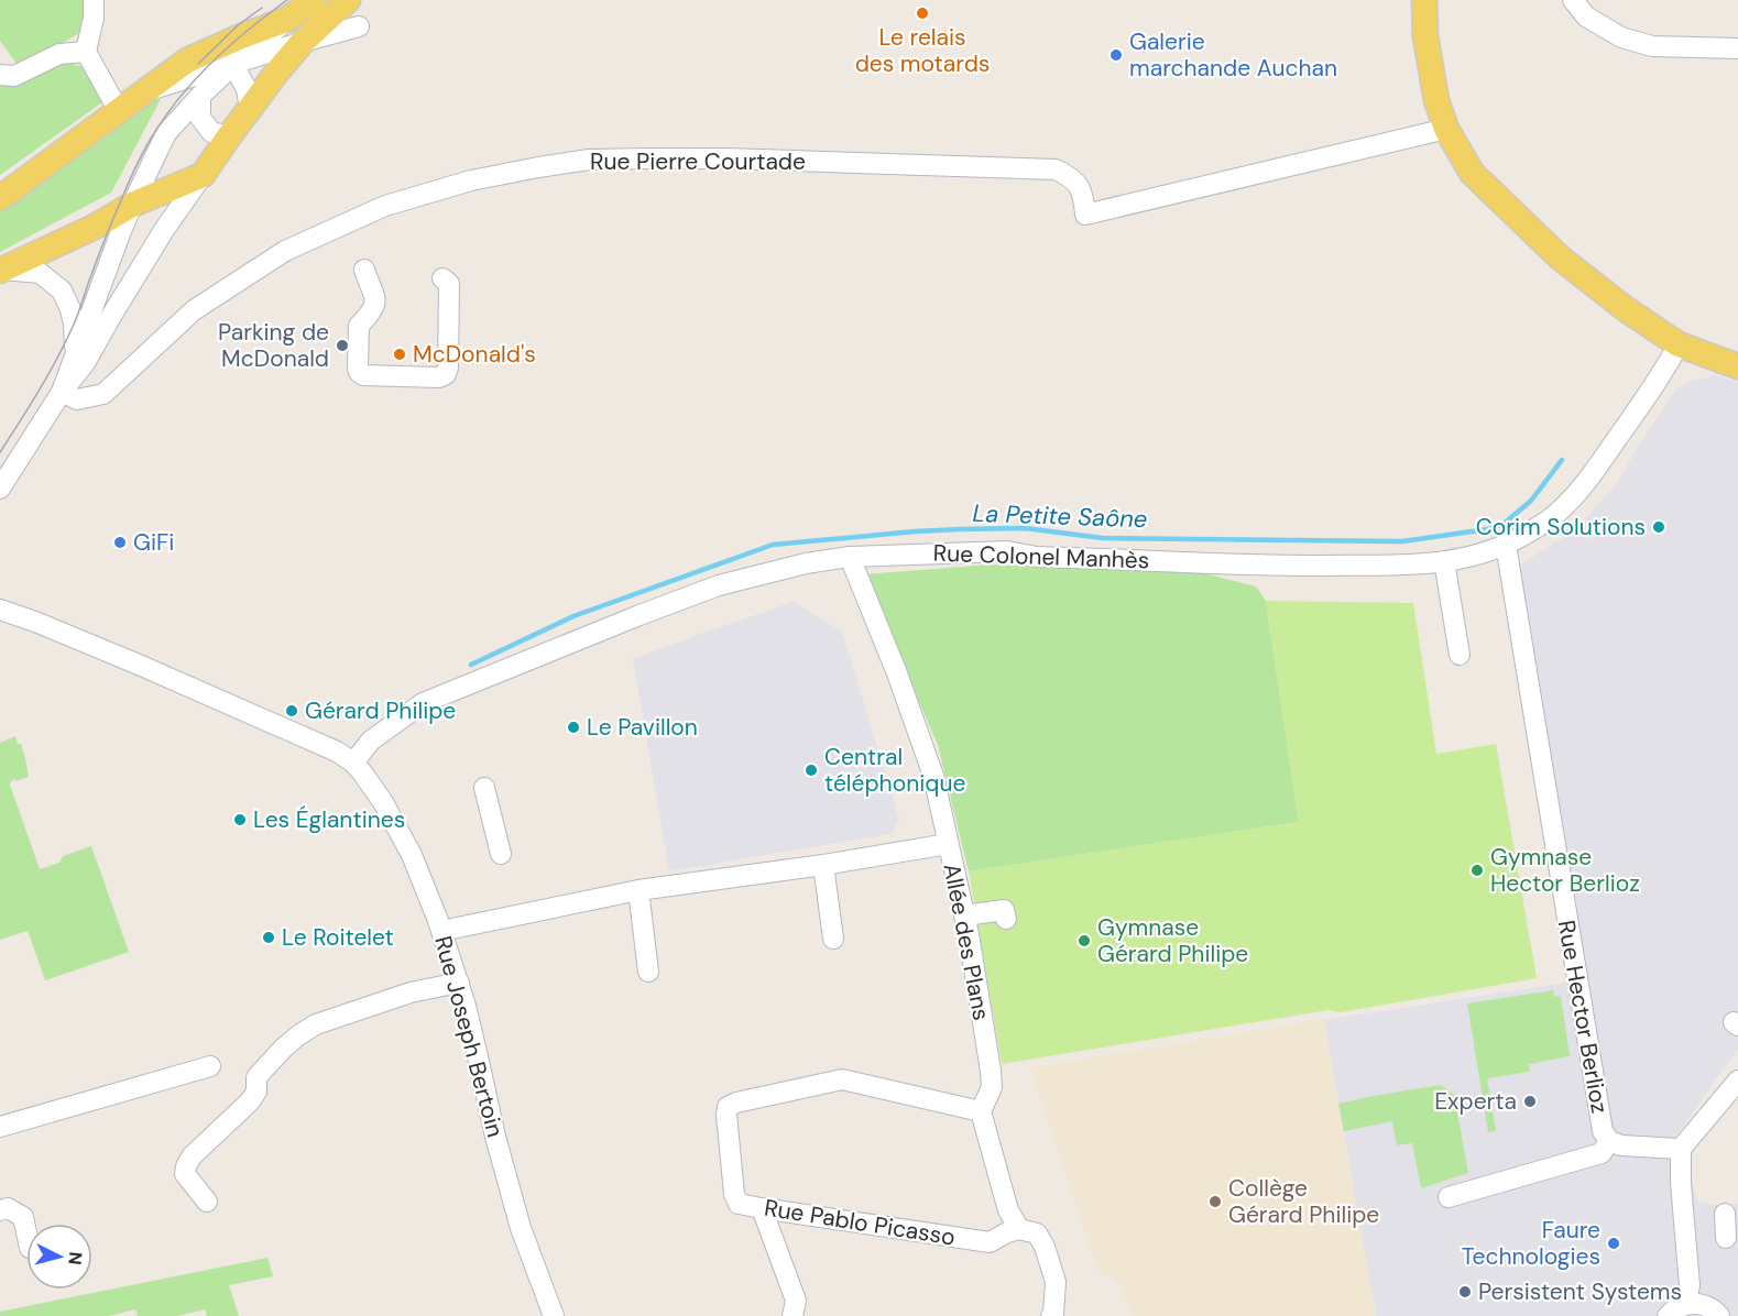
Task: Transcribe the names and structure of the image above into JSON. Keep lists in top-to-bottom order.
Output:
{
  "streets": {
    "street": [
      "Rue Pierre Courtade",
      "Rue Colonel Manhès",
      "Allée des Plans",
      "Rue Hector Berlioz",
      "Rue Joseph Bertoin",
      "Rue Pablo Picasso"
    ]
  },
  "crossings": [
    ["Rue Colonel Manhès", "Allée des Plans"],
    ["Rue Colonel Manhès", "Rue Hector Berlioz"],
    ["Rue Colonel Manhès", "Rue Joseph Bertoin"],
    ["Allée des Plans", "Rue Pablo Picasso"]
  ],
  "water": ["La Petite Saône"],
  "places": [
    "Le relais des motards",
    "Galerie marchande Auchan",
    "Parking de McDonald",
    "McDonald's",
    "Corim Solutions",
    "GiFi",
    "Gérard Philipe",
    "Le Pavillon",
    "Central téléphonique",
    "Les Églantines",
    "Gymnase Hector Berlioz",
    "Le Roitelet",
    "Gymnase Gérard Philipe",
    "Experta",
    "Collège Gérard Philipe",
    "Faure Technologies",
    "Persistent Systems"
  ],
  "north": "right"
}
